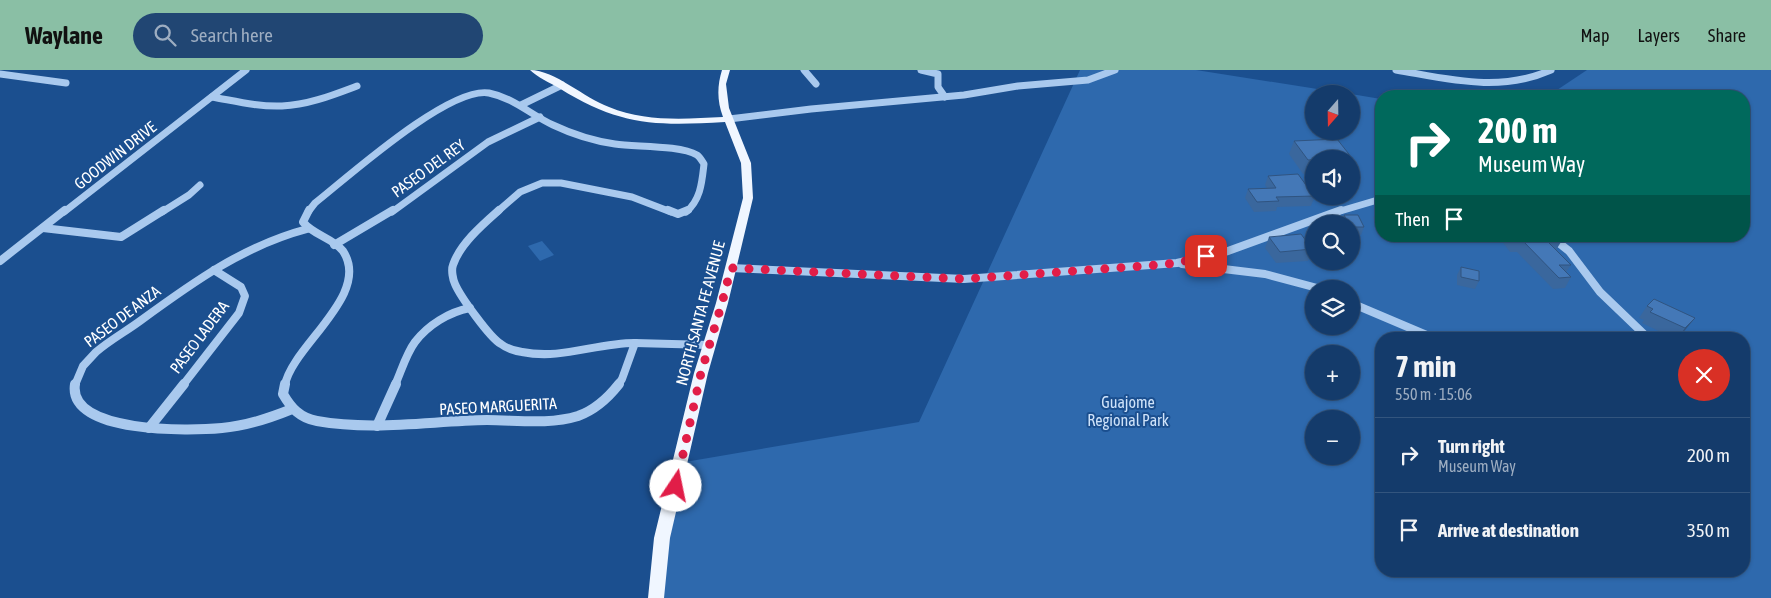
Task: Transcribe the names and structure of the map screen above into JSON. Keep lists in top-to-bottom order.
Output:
{
  "streets": {
    "main road": ["NORTH SANTA FE AVENUE"],
    "street": [
      "GOODWIN DRIVE",
      "PASEO DEL REY",
      "PASEO DE ANZA",
      "PASEO LADERA",
      "PASEO MARGUERITA"
    ]
  },
  "crossings": [
    ["PASEO DE ANZA", "PASEO LADERA"],
    ["PASEO DE ANZA", "PASEO MARGUERITA"]
  ],
  "parks": ["Guajome Regional Park"],
  "north": "bottom",
  "page": {
    "header": "Waylane",
    "search": "Search here",
    "nav": ["Map", "Layers", "Share"],
    "map_buttons": ["+", "−"],
    "turn": ["200 m", "Museum Way"],
    "then": "Then",
    "heading": ["7 min", "550 m · 15:06"],
    "list": [
      {
        "name": "Turn right",
        "note": "Museum Way",
        "value": "200 m"
      },
      {
        "name": "Arrive at destination",
        "value": "350 m"
      }
    ]
  }
}
